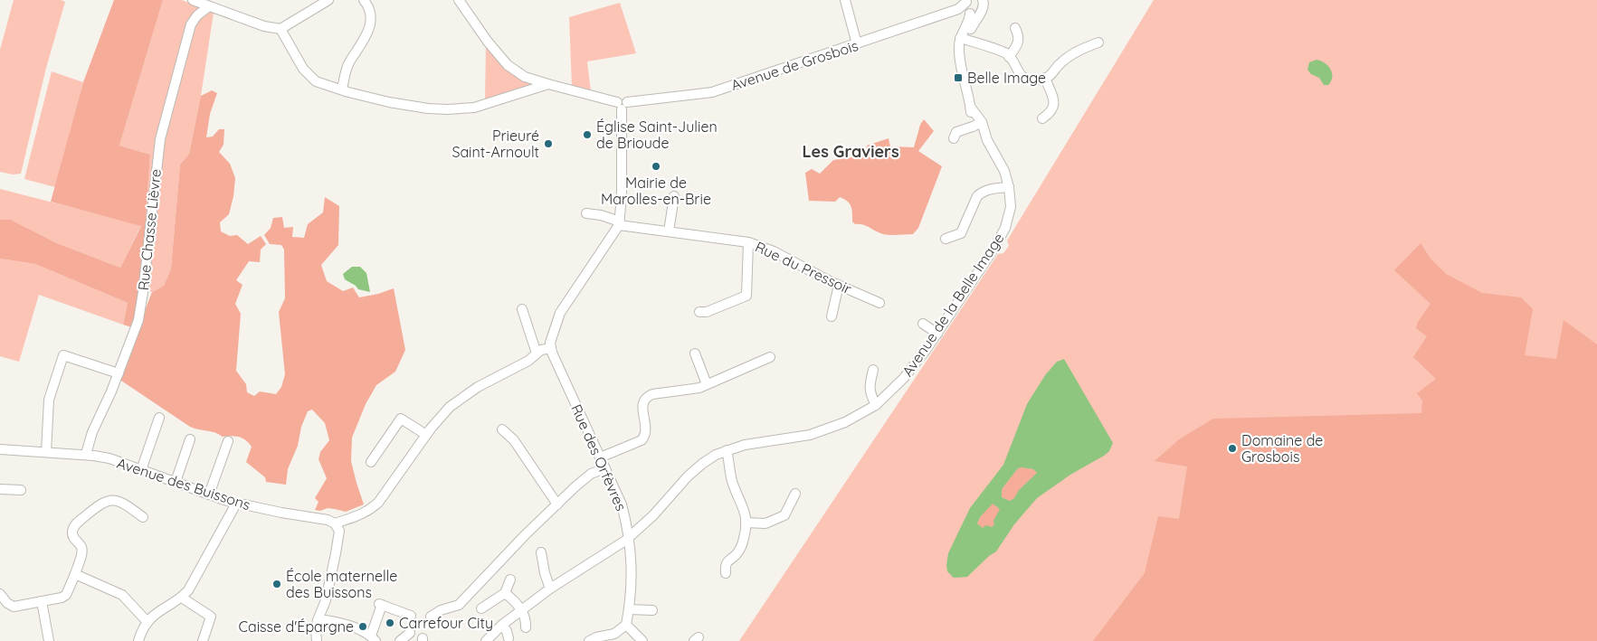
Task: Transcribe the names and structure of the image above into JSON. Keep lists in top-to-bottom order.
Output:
{
  "streets": {
    "street": [
      "Avenue de Grosbois",
      "Rue Chasse Lièvre",
      "Rue du Pressoir",
      "Avenue de la Belle Image",
      "Rue des Orfèvres",
      "Avenue des Buissons"
    ]
  },
  "crossings": [
    ["Avenue de Grosbois", "Avenue de la Belle Image"],
    ["Rue Chasse Lièvre", "Avenue des Buissons"],
    ["Avenue de la Belle Image", "Rue des Orfèvres"]
  ],
  "districts": ["Les Graviers"],
  "places": {
    "transit": ["Belle Image"],
    "other": [
      "Église Saint-Julien de Brioude",
      "Prieuré Saint-Arnoult",
      "Mairie de Marolles-en-Brie",
      "Domaine de Grosbois",
      "École maternelle des Buissons",
      "Carrefour City",
      "Caisse d'Épargne"
    ]
  }
}
